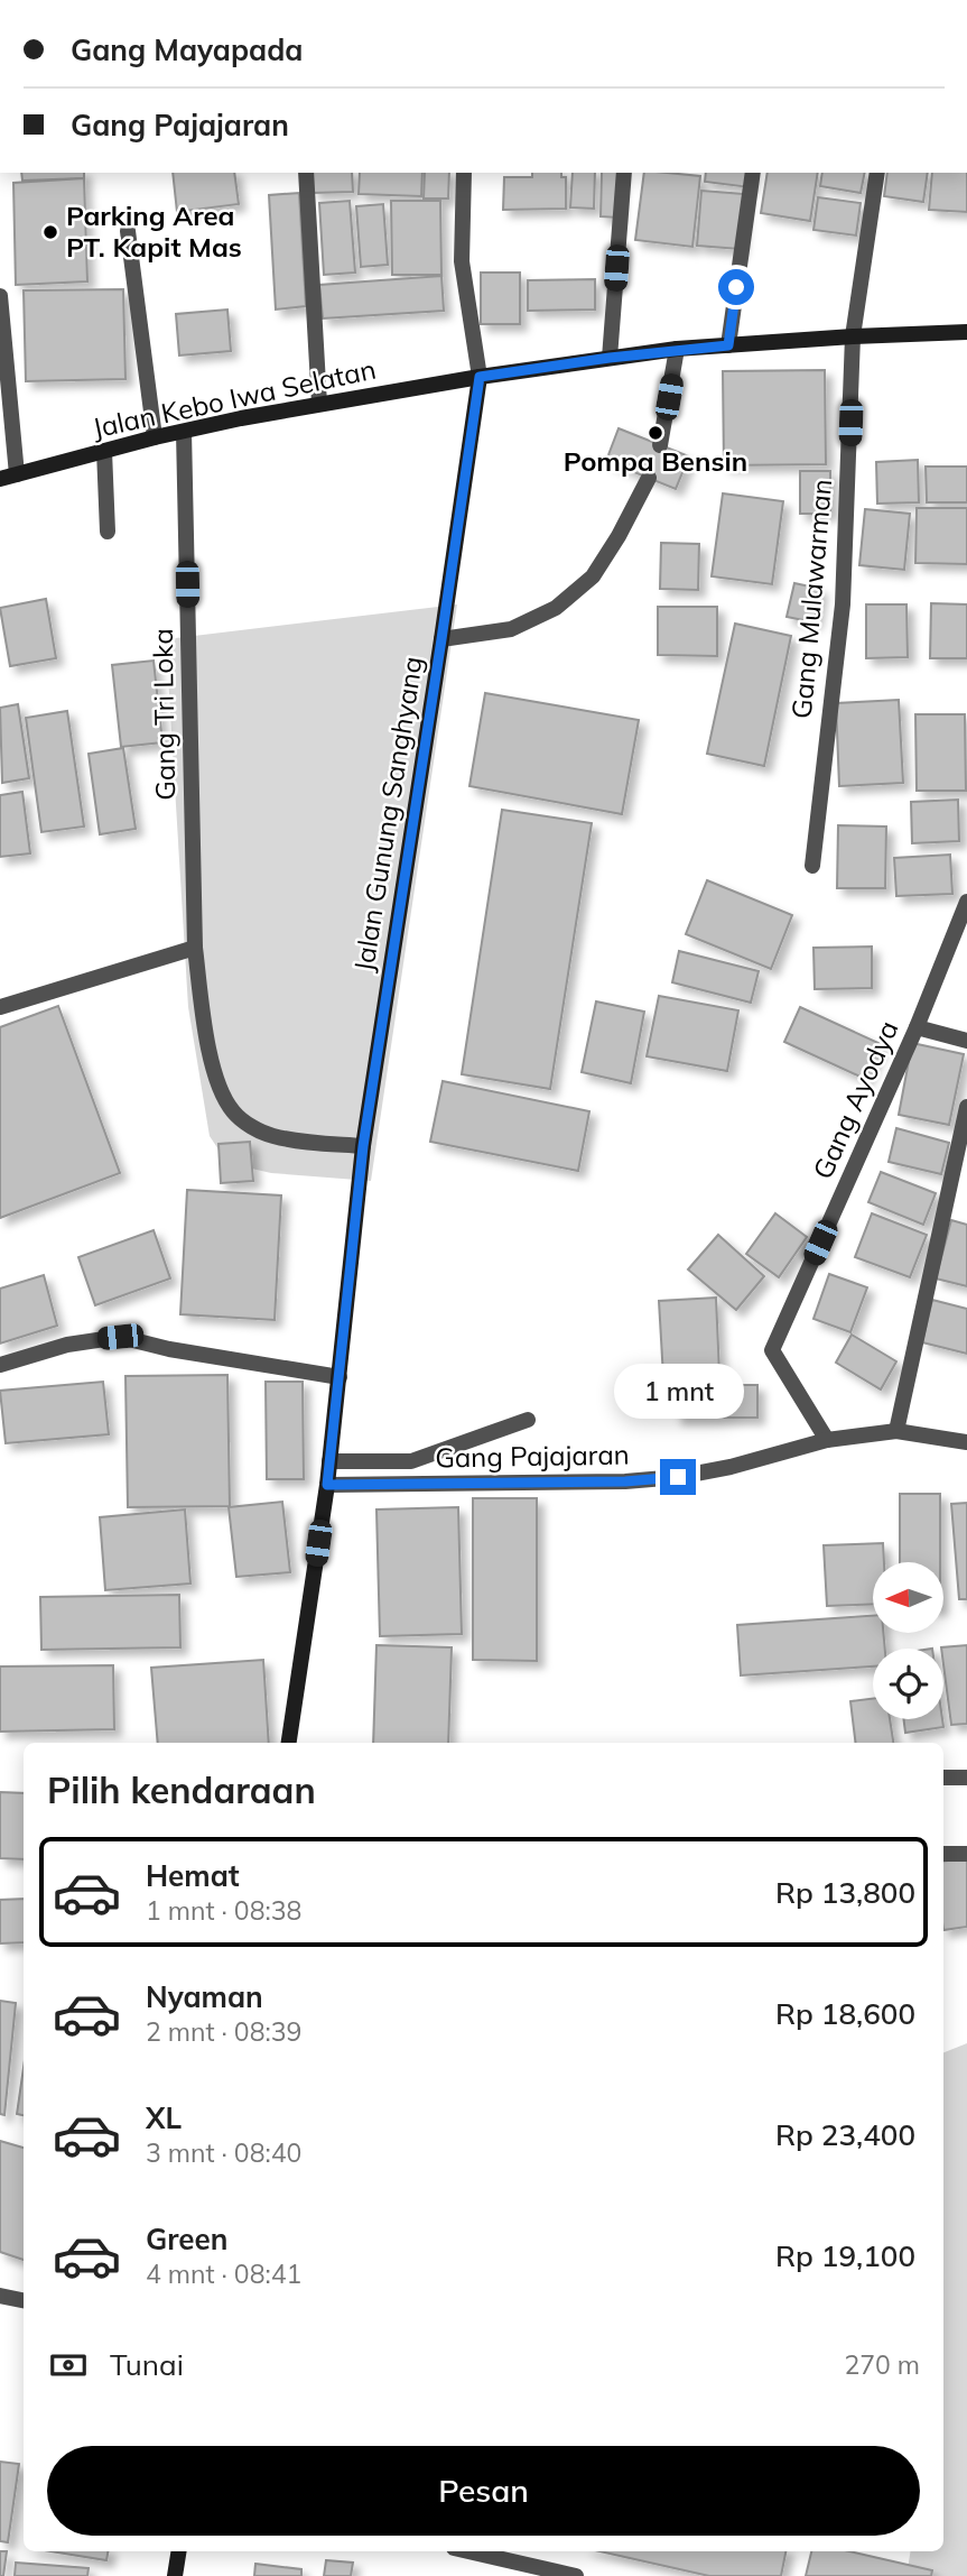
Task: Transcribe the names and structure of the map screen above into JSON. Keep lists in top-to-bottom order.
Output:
{
  "streets": {
    "main road": ["Jalan Kebo Iwa Selatan", "Jalan Gunung Sanghyang"],
    "street": [
      "Gang Mulawarman",
      "Gang Tri Loka",
      "Gang Ayodya",
      "Gang Pajajaran"
    ]
  },
  "crossings": [
    ["Jalan Kebo Iwa Selatan", "Gang Tri Loka"],
    ["Jalan Kebo Iwa Selatan", "Jalan Gunung Sanghyang"],
    ["Gang Tri Loka", "Jalan Gunung Sanghyang"],
    ["Jalan Gunung Sanghyang", "Gang Pajajaran"],
    ["Gang Ayodya", "Gang Pajajaran"]
  ],
  "places": ["Parking Area PT. Kapit Mas", "Pompa Bensin"],
  "north": "left",
  "page": {
    "banner": ["Gang Mayapada", "Gang Pajajaran"],
    "bubble": "1 mnt",
    "heading": "Pilih kendaraan",
    "list": [
      {
        "name": "Hemat",
        "note": "1 mnt · 08:38",
        "value": "Rp 13,800"
      },
      {
        "name": "Nyaman",
        "note": "2 mnt · 08:39",
        "value": "Rp 18,600"
      },
      {
        "name": "XL",
        "note": "3 mnt · 08:40",
        "value": "Rp 23,400"
      },
      {
        "name": "Green",
        "note": "4 mnt · 08:41",
        "value": "Rp 19,100"
      }
    ],
    "pay": ["Tunai", "270 m"],
    "buttons": "Pesan"
  }
}
